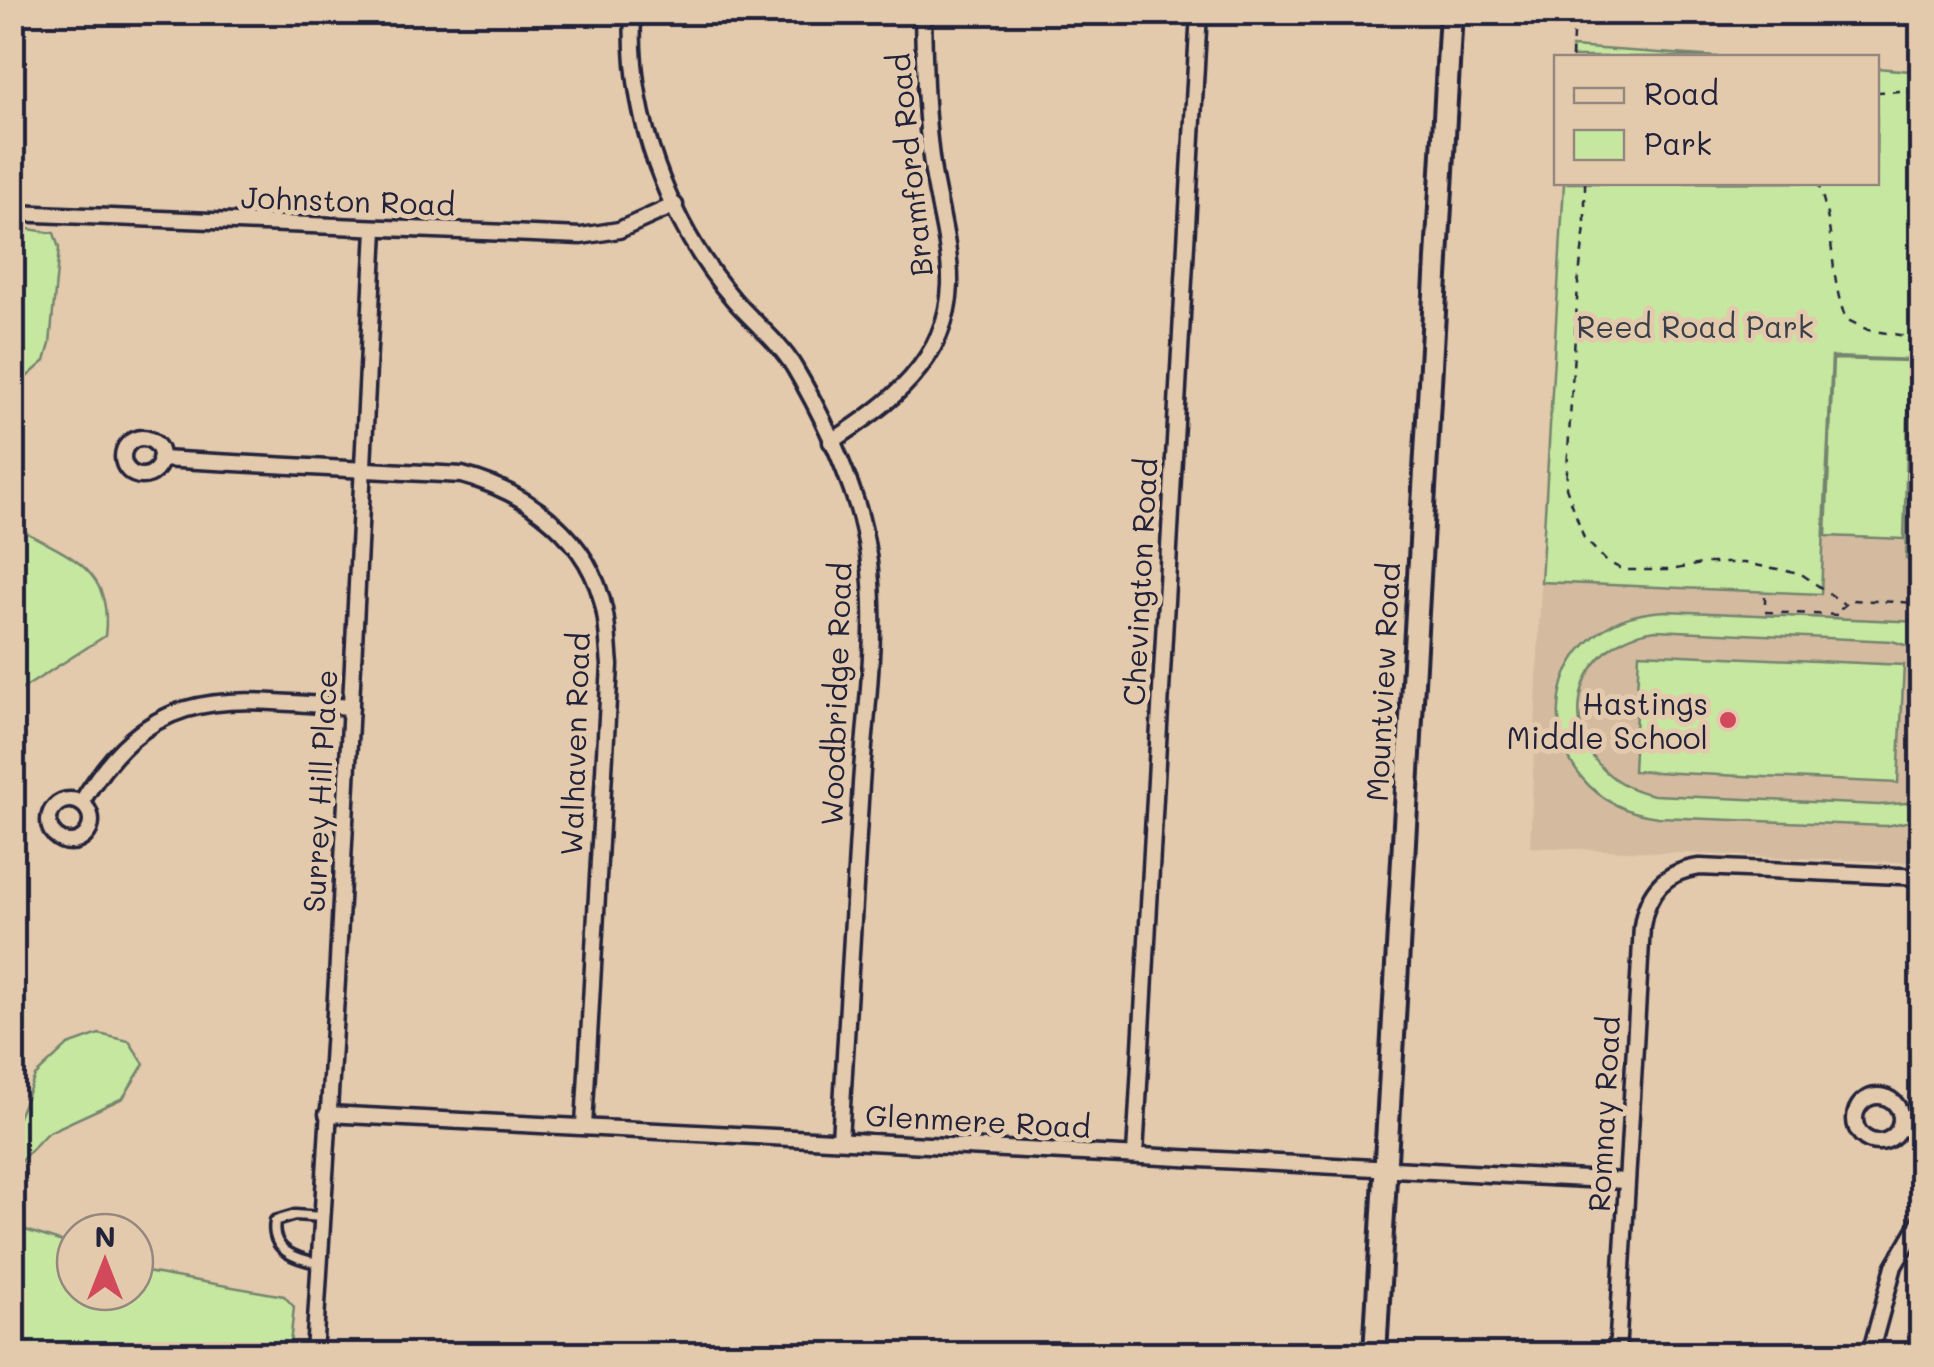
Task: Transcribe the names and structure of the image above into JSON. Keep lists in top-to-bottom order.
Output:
{
  "streets": {
    "street": [
      "Bramford Road",
      "Johnston Road",
      "Chevington Road",
      "Mountview Road",
      "Woodbridge Road",
      "Walhaven Road",
      "Surrey Hill Place",
      "Romnay Road",
      "Glenmere Road"
    ]
  },
  "crossings": [
    ["Bramford Road", "Woodbridge Road"],
    ["Johnston Road", "Woodbridge Road"],
    ["Johnston Road", "Surrey Hill Place"],
    ["Chevington Road", "Glenmere Road"],
    ["Mountview Road", "Glenmere Road"],
    ["Woodbridge Road", "Glenmere Road"],
    ["Walhaven Road", "Surrey Hill Place"],
    ["Walhaven Road", "Glenmere Road"],
    ["Surrey Hill Place", "Glenmere Road"],
    ["Romnay Road", "Glenmere Road"]
  ],
  "parks": ["Reed Road Park"],
  "places": ["Hastings Middle School"],
  "legend": ["Road", "Park"],
  "north": "top"
}
